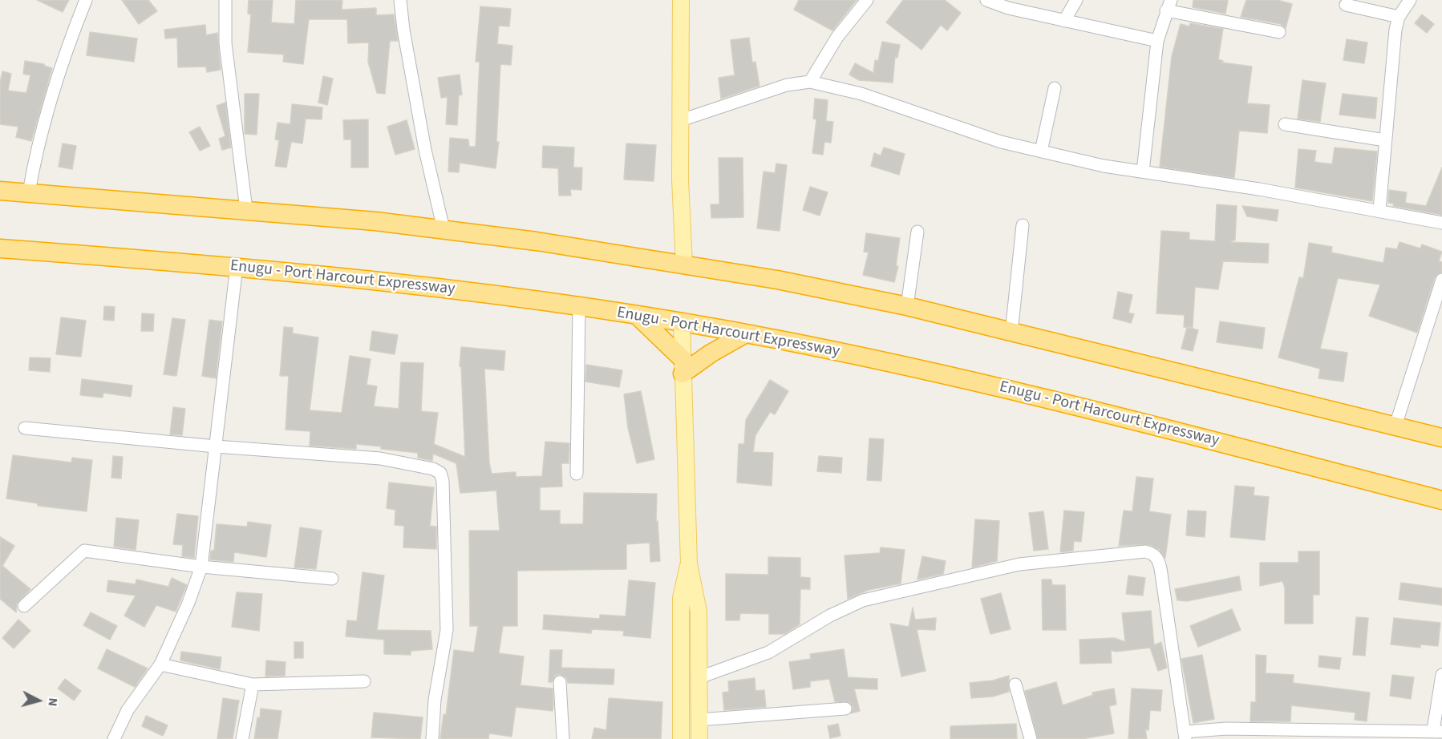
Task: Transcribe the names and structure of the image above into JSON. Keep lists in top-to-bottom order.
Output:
{
  "streets": {
    "highway": ["Enugu - Port Harcourt Expressway"]
  },
  "north": "right"
}
